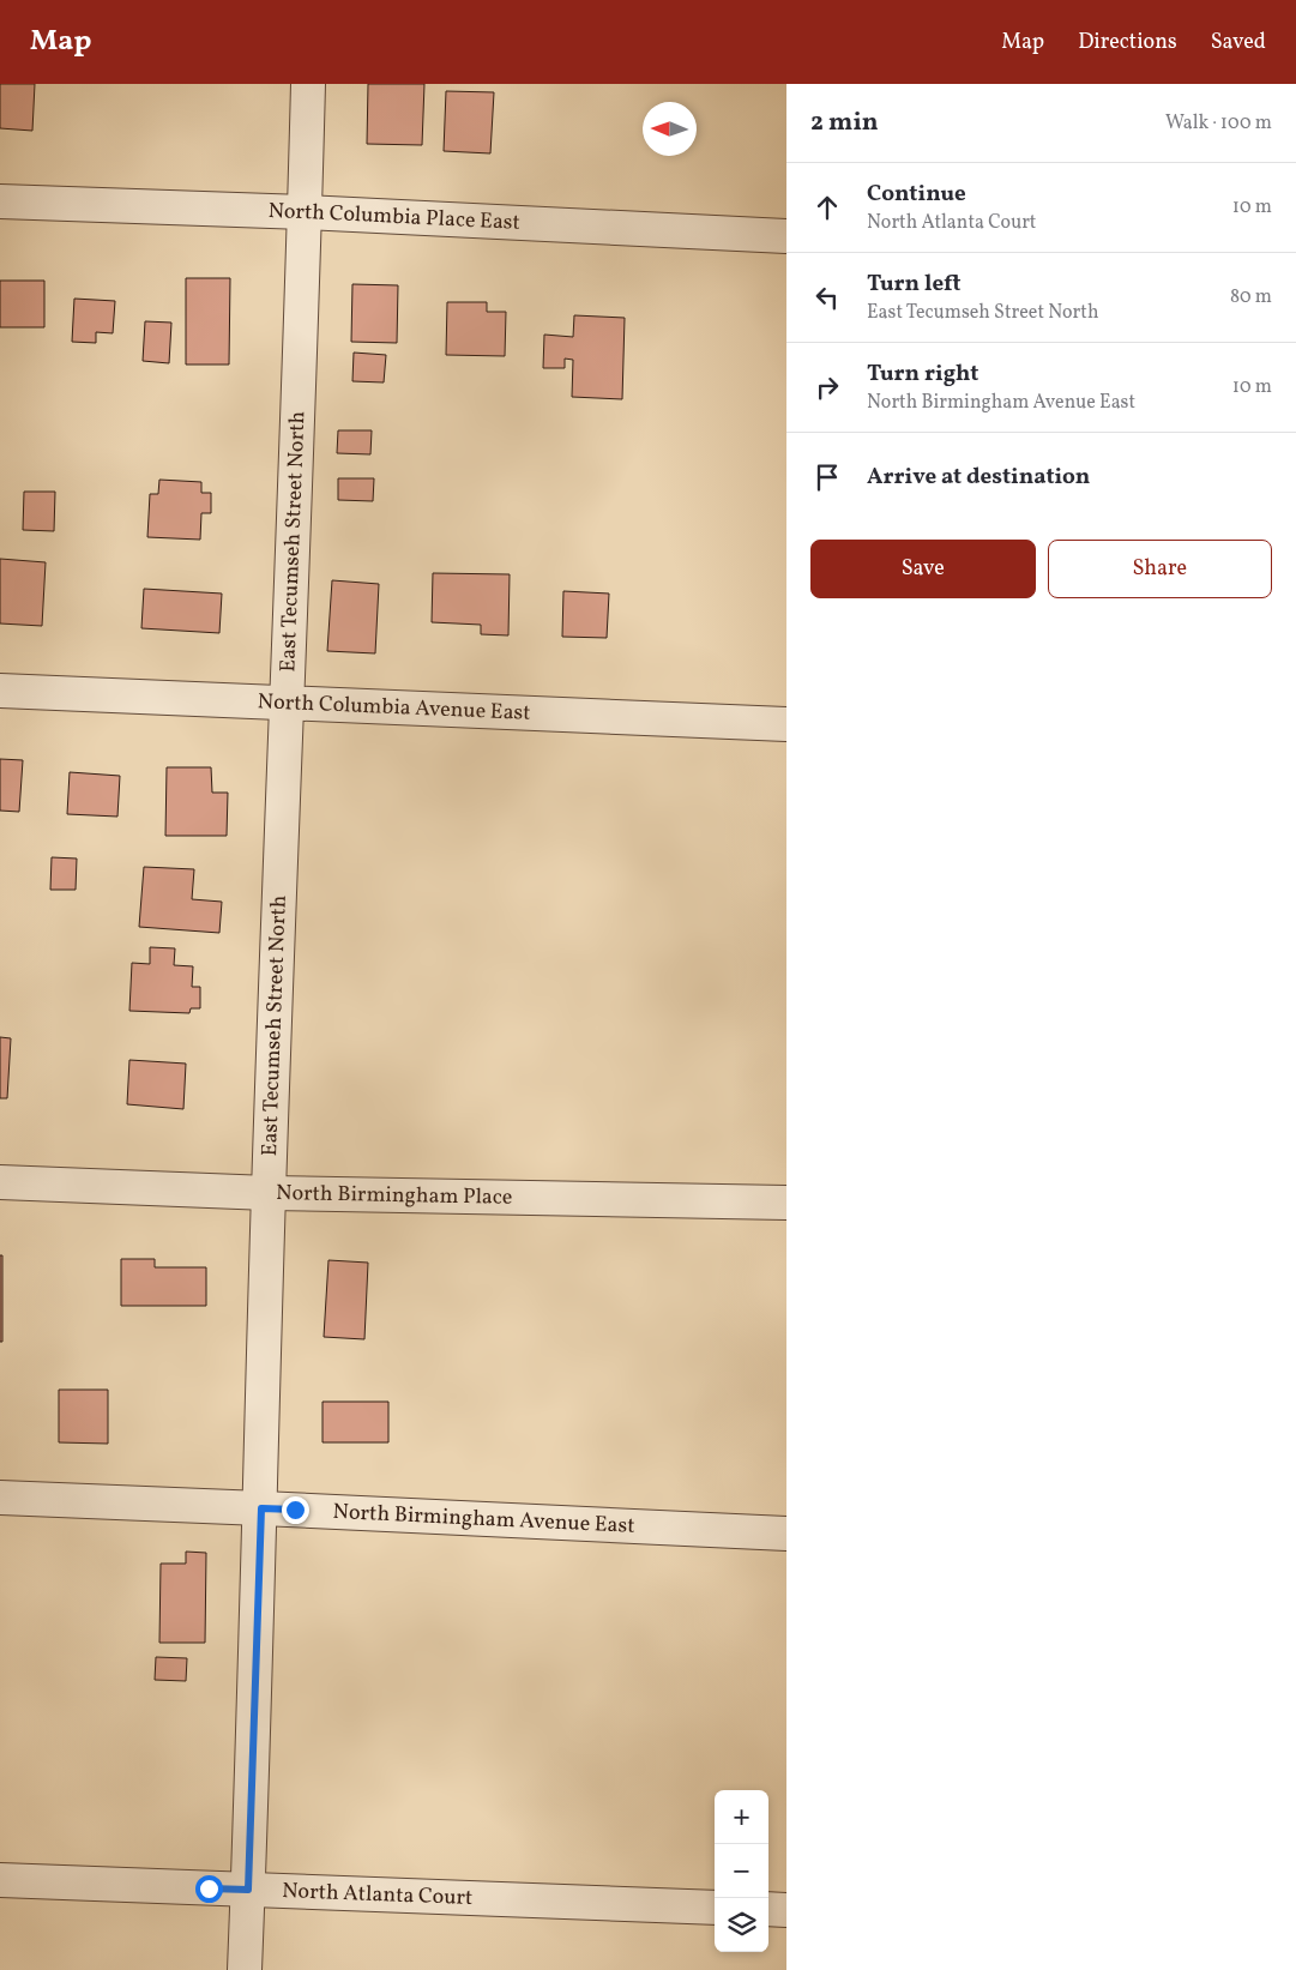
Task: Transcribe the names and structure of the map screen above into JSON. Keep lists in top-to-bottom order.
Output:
{
  "streets": {
    "street": [
      "North Columbia Place East",
      "East Tecumseh Street North",
      "North Columbia Avenue East",
      "North Birmingham Place",
      "North Birmingham Avenue East",
      "North Atlanta Court"
    ]
  },
  "crossings": [
    ["North Columbia Place East", "East Tecumseh Street North"],
    ["East Tecumseh Street North", "North Columbia Avenue East"],
    ["East Tecumseh Street North", "North Birmingham Place"],
    ["East Tecumseh Street North", "North Birmingham Avenue East"],
    ["East Tecumseh Street North", "North Atlanta Court"]
  ],
  "north": "left",
  "page": {
    "header": "Map",
    "nav": ["Map", "Directions", "Saved"],
    "heading": ["2 min", "Walk · 100 m"],
    "list": [
      ["Continue", "North Atlanta Court", "10 m"],
      ["Turn left", "East Tecumseh Street North", "80 m"],
      ["Turn right", "North Birmingham Avenue East", "10 m"],
      "Arrive at destination"
    ],
    "buttons": ["Save", "Share"],
    "map_buttons": ["+", "−"]
  }
}
